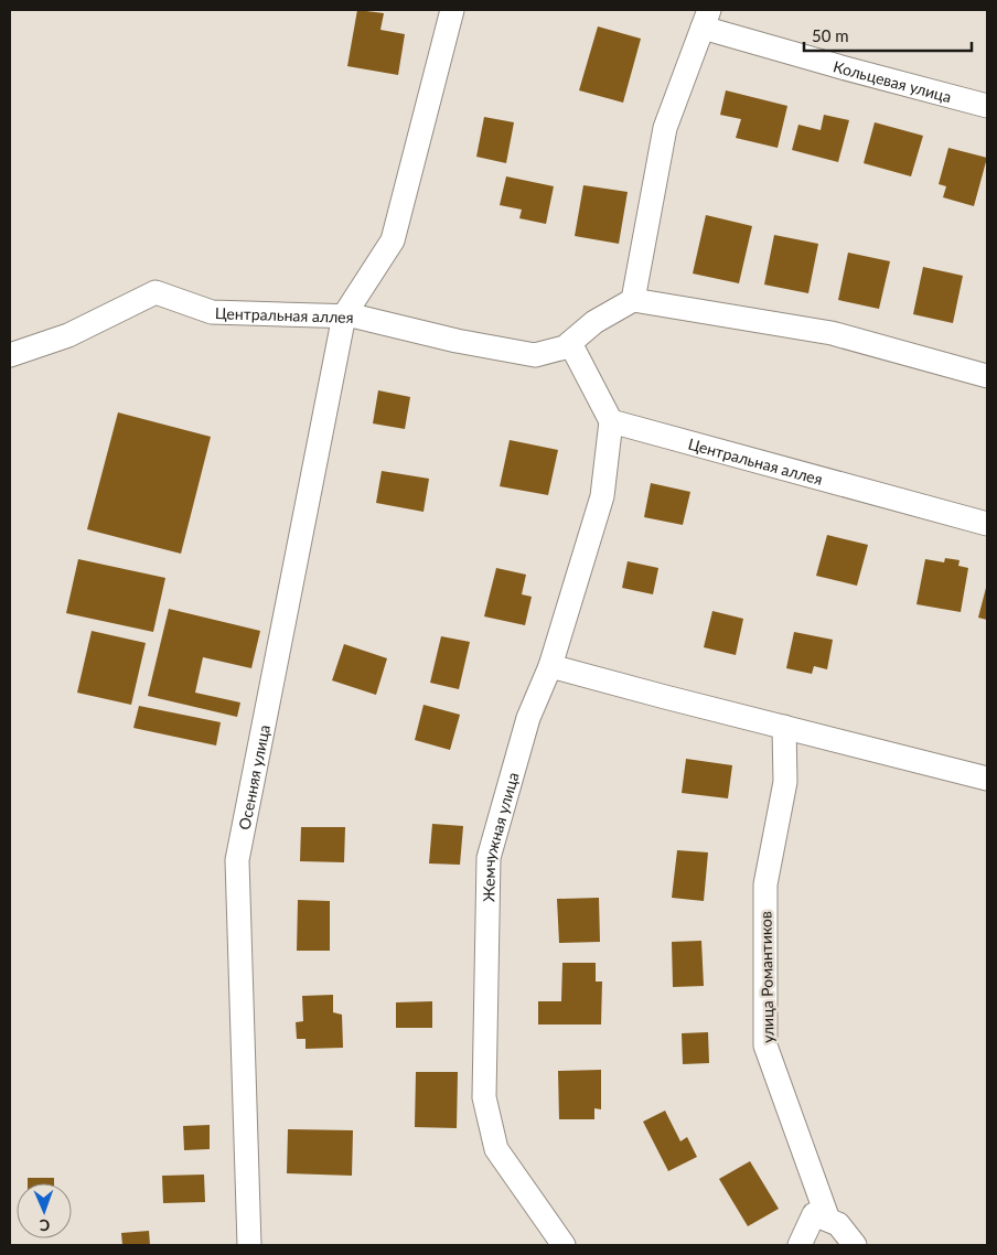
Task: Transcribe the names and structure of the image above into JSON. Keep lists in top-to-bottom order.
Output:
{
  "streets": {
    "street": [
      "Кольцевая улица",
      "Центральная аллея",
      "Осенняя улица",
      "Жемчужная улица",
      "улица Романтиков"
    ]
  },
  "crossings": [
    ["Кольцевая улица", "Центральная аллея"],
    ["Центральная аллея", "Осенняя улица"],
    ["Центральная аллея", "Жемчужная улица"]
  ],
  "scale_bar": "50 m",
  "north": "bottom"
}
